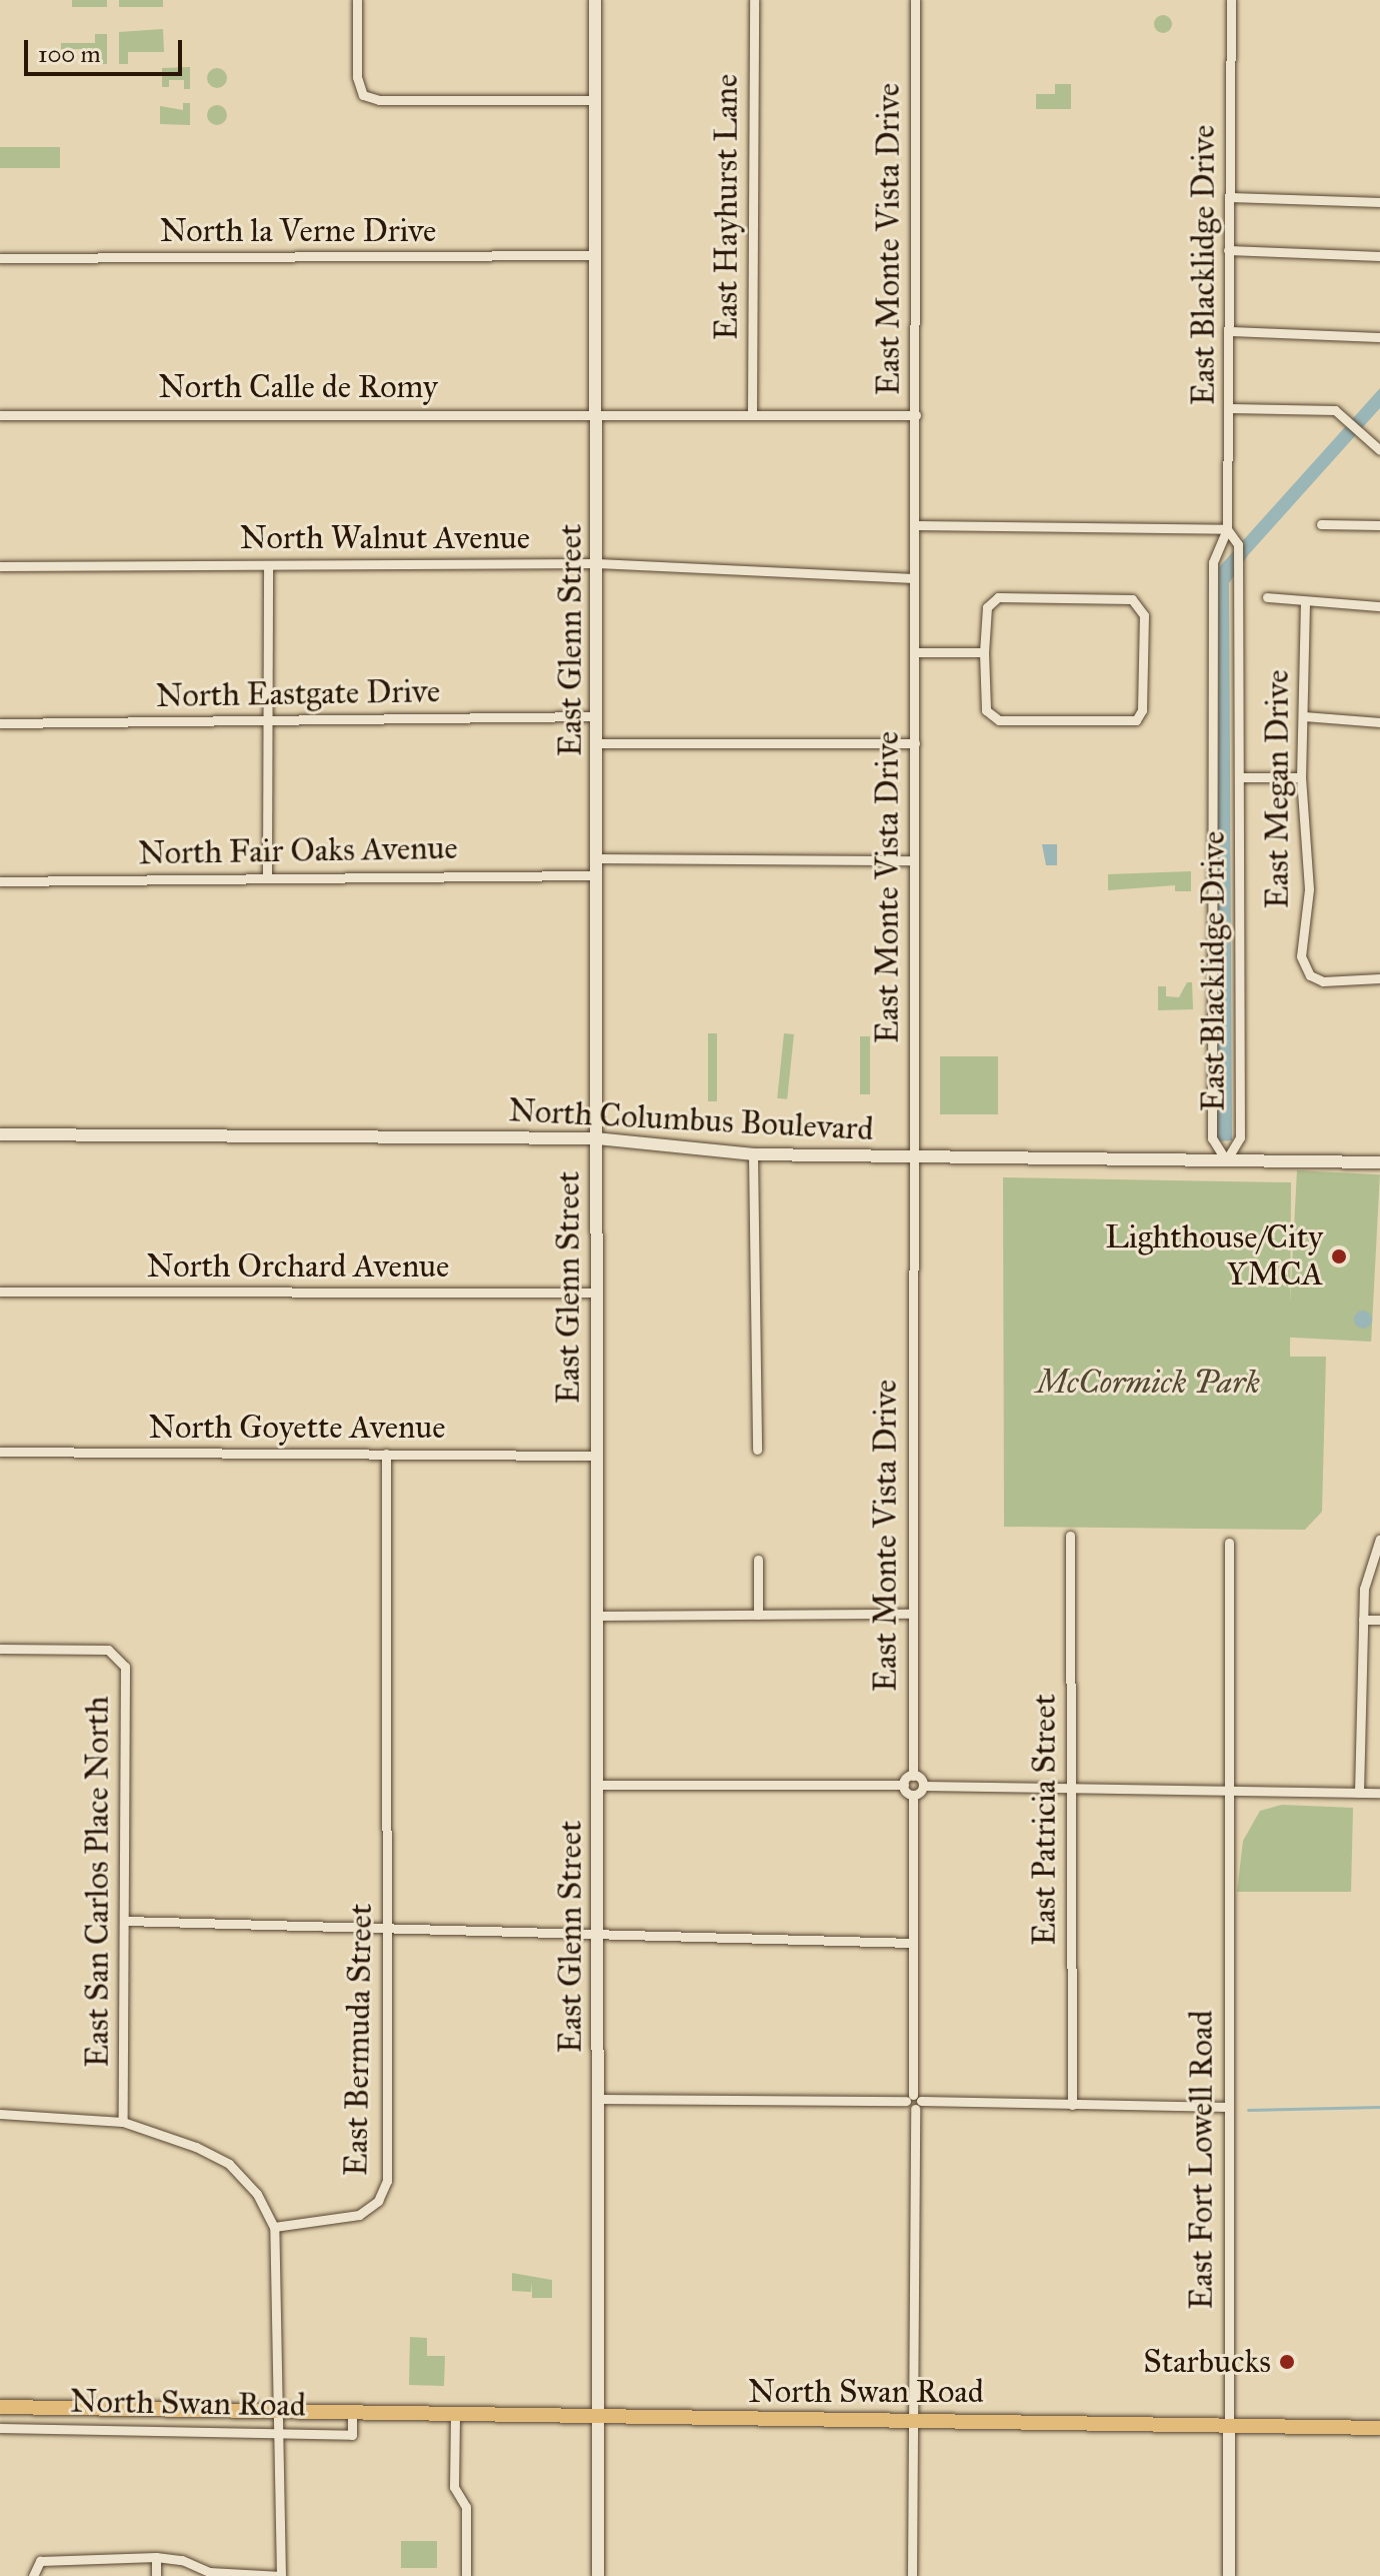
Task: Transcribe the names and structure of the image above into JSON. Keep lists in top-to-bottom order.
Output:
{
  "streets": {
    "main road": ["North Swan Road"],
    "street": [
      "East Hayhurst Lane",
      "North la Verne Drive",
      "East Monte Vista Drive",
      "East Blacklidge Drive",
      "North Calle de Romy",
      "North Walnut Avenue",
      "East Glenn Street",
      "North Eastgate Drive",
      "East Megan Drive",
      "North Fair Oaks Avenue",
      "North Columbus Boulevard",
      "North Orchard Avenue",
      "North Goyette Avenue",
      "East Patricia Street",
      "East San Carlos Place North",
      "East Bermuda Street",
      "East Fort Lowell Road"
    ]
  },
  "crossings": [
    ["East Hayhurst Lane", "North Calle de Romy"],
    ["North la Verne Drive", "East Glenn Street"],
    ["East Monte Vista Drive", "North Calle de Romy"],
    ["East Monte Vista Drive", "North Walnut Avenue"],
    ["East Monte Vista Drive", "North Columbus Boulevard"],
    ["East Blacklidge Drive", "North Columbus Boulevard"],
    ["North Calle de Romy", "East Glenn Street"],
    ["North Walnut Avenue", "East Glenn Street"],
    ["East Glenn Street", "North Eastgate Drive"],
    ["East Glenn Street", "North Fair Oaks Avenue"],
    ["East Glenn Street", "North Columbus Boulevard"],
    ["East Glenn Street", "North Orchard Avenue"],
    ["East Glenn Street", "North Goyette Avenue"],
    ["East Glenn Street", "North Swan Road"],
    ["North Goyette Avenue", "East Bermuda Street"],
    ["East Fort Lowell Road", "North Swan Road"]
  ],
  "parks": ["McCormick Park"],
  "places": ["Lighthouse/City YMCA", "Starbucks"],
  "scale_bar": "100 m"
}
